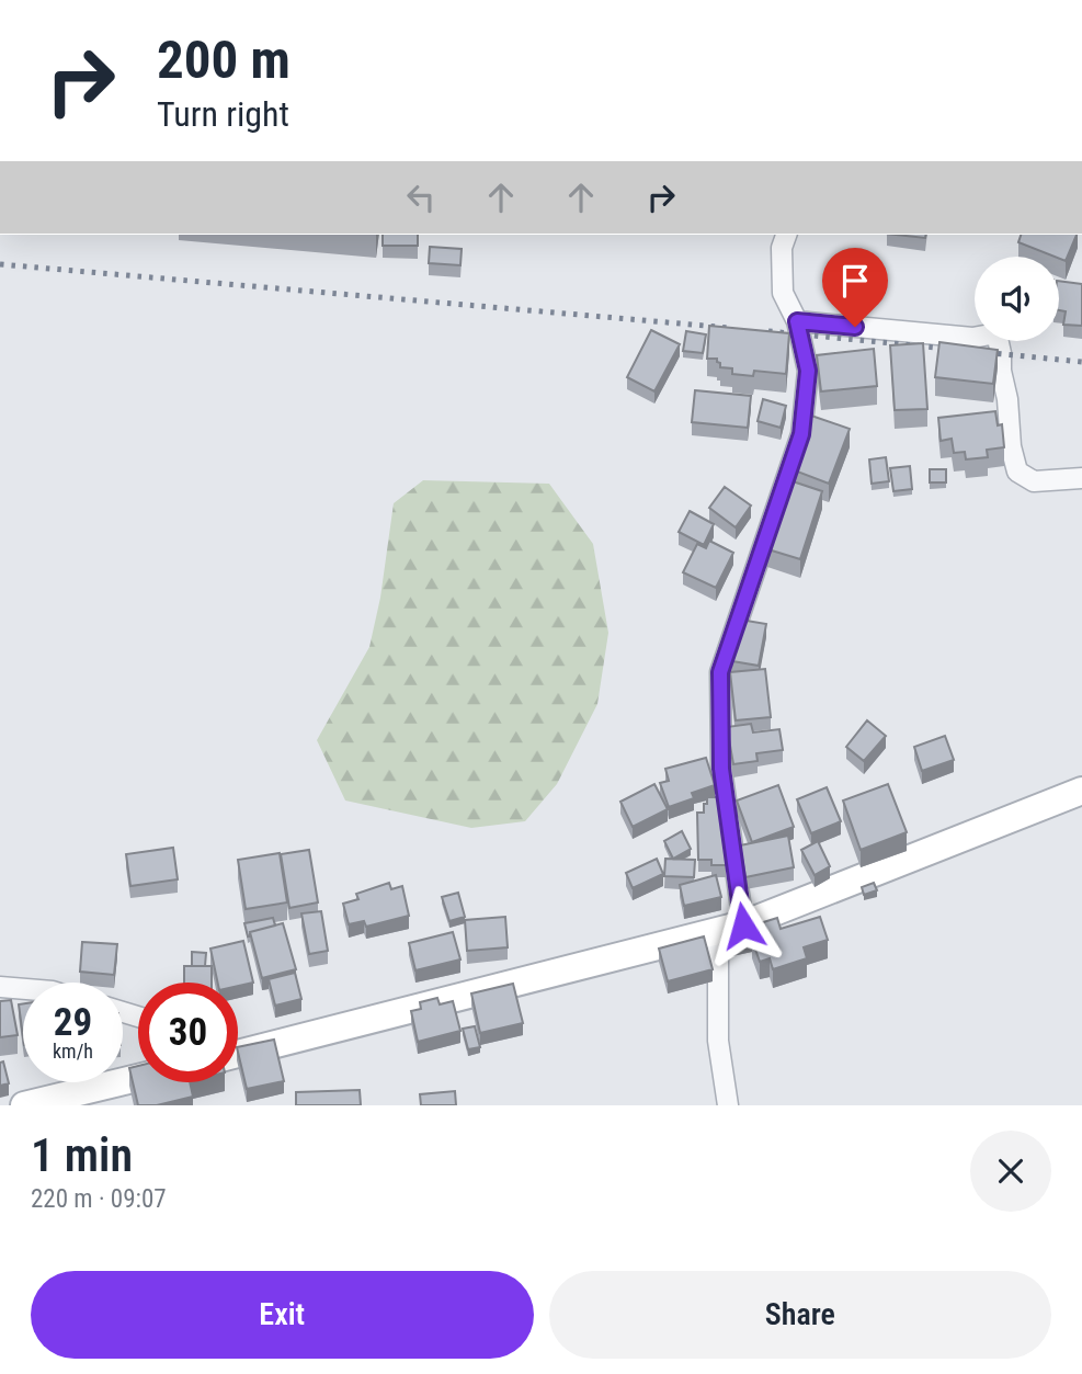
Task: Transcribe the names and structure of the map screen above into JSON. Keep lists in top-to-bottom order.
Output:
{
  "page": {
    "turn": ["200 m", "Turn right"],
    "speed": "29 km/h",
    "limit": "30",
    "heading": ["1 min", "220 m · 09:07"],
    "buttons": ["Exit", "Share"]
  }
}
